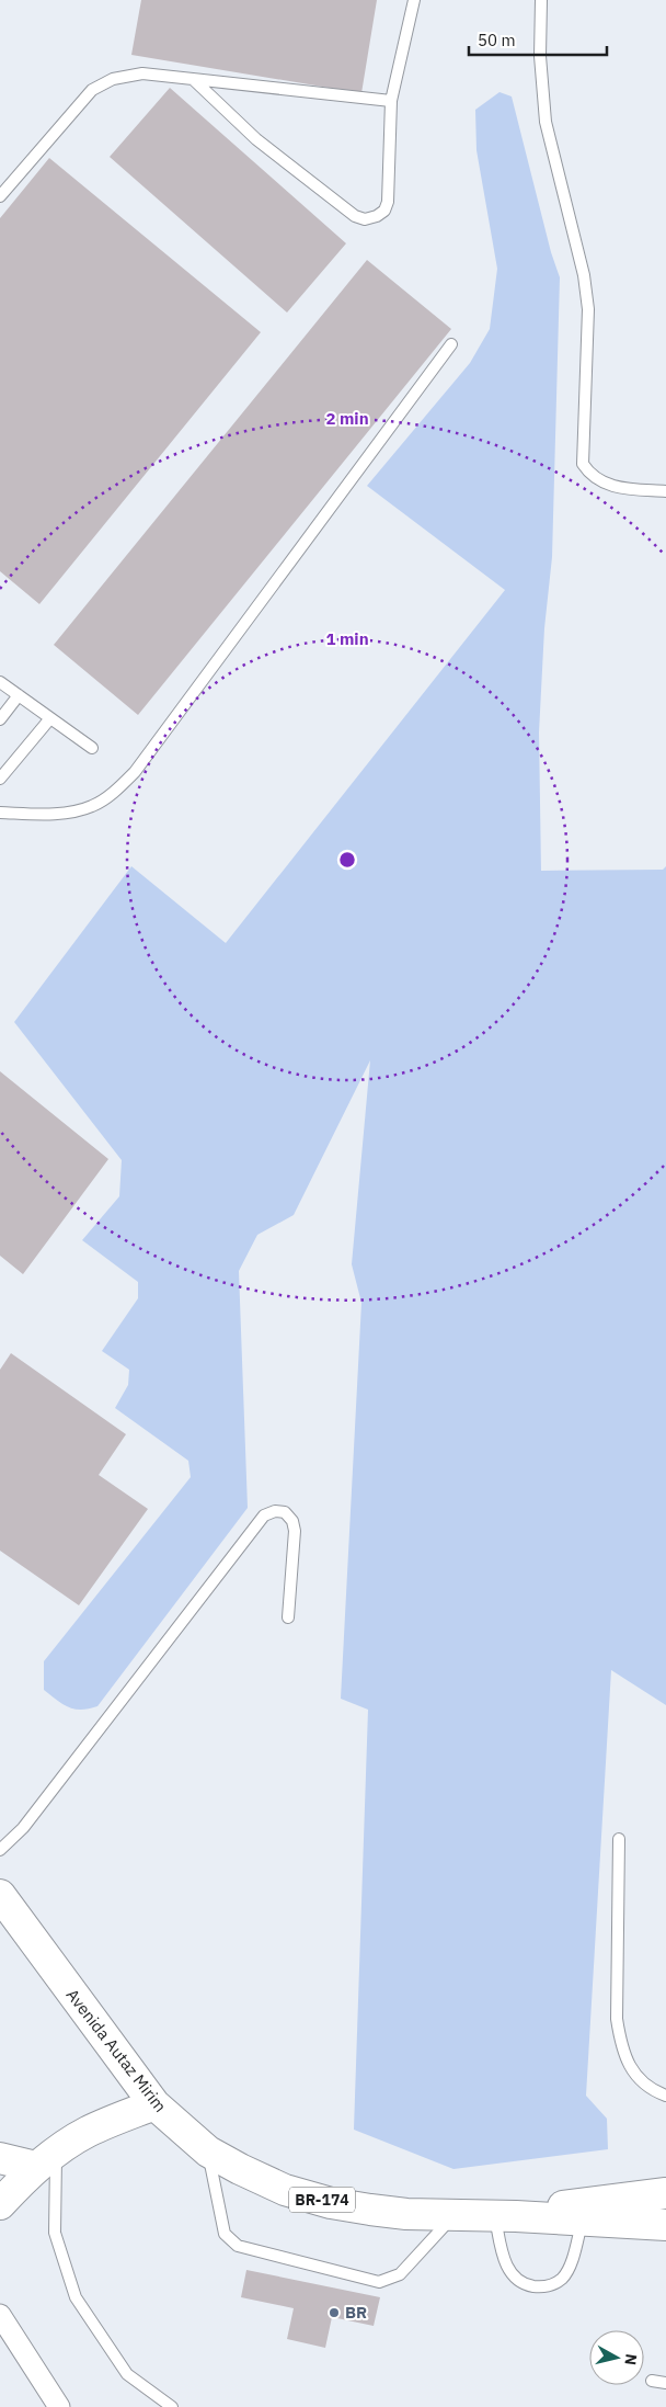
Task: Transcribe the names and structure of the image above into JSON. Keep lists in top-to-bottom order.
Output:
{
  "streets": {
    "main road": ["Avenida Autaz Mirim", "BR-174"]
  },
  "places": ["BR"],
  "scale_bar": "50 m",
  "north": "right",
  "rings": ["2 min", "1 min"]
}
